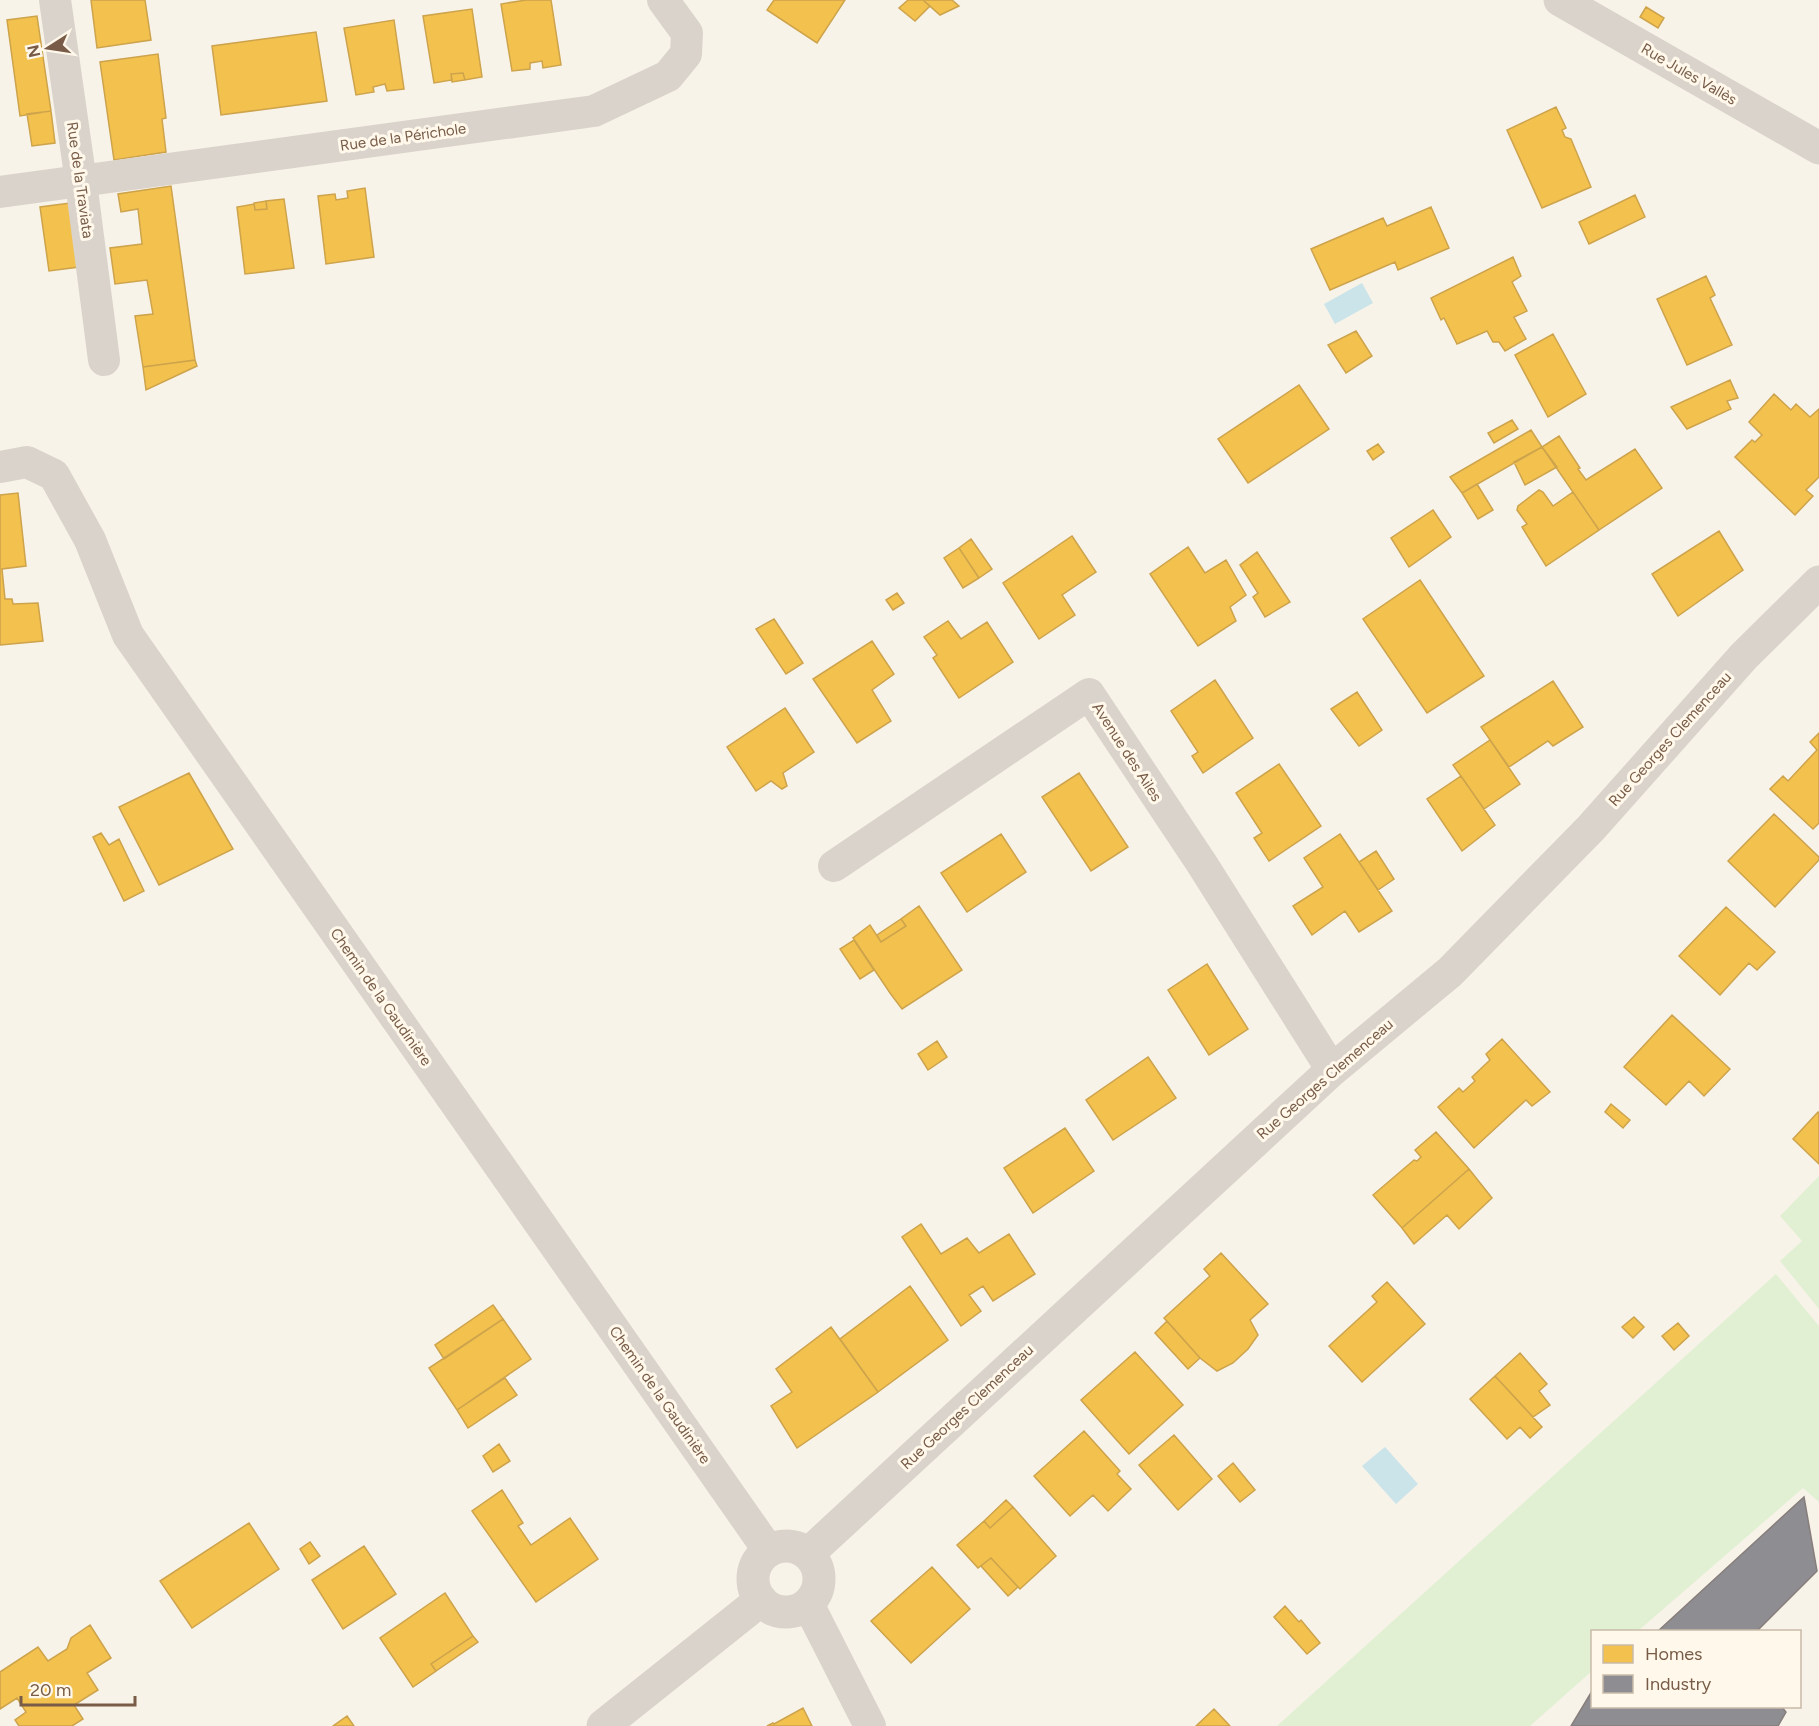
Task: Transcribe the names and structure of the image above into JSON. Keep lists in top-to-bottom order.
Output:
{
  "streets": {
    "street": [
      "Rue Jules Vallès",
      "Rue de la Périchole",
      "Rue de la Traviata",
      "Rue Georges Clemenceau",
      "Avenue des Ailes",
      "Chemin de la Gaudinière"
    ]
  },
  "crossings": [
    ["Rue de la Périchole", "Rue de la Traviata"],
    ["Rue Georges Clemenceau", "Avenue des Ailes"],
    ["Rue Georges Clemenceau", "Chemin de la Gaudinière"]
  ],
  "legend": ["Homes", "Industry"],
  "scale_bar": "20 m",
  "north": "left"
}
